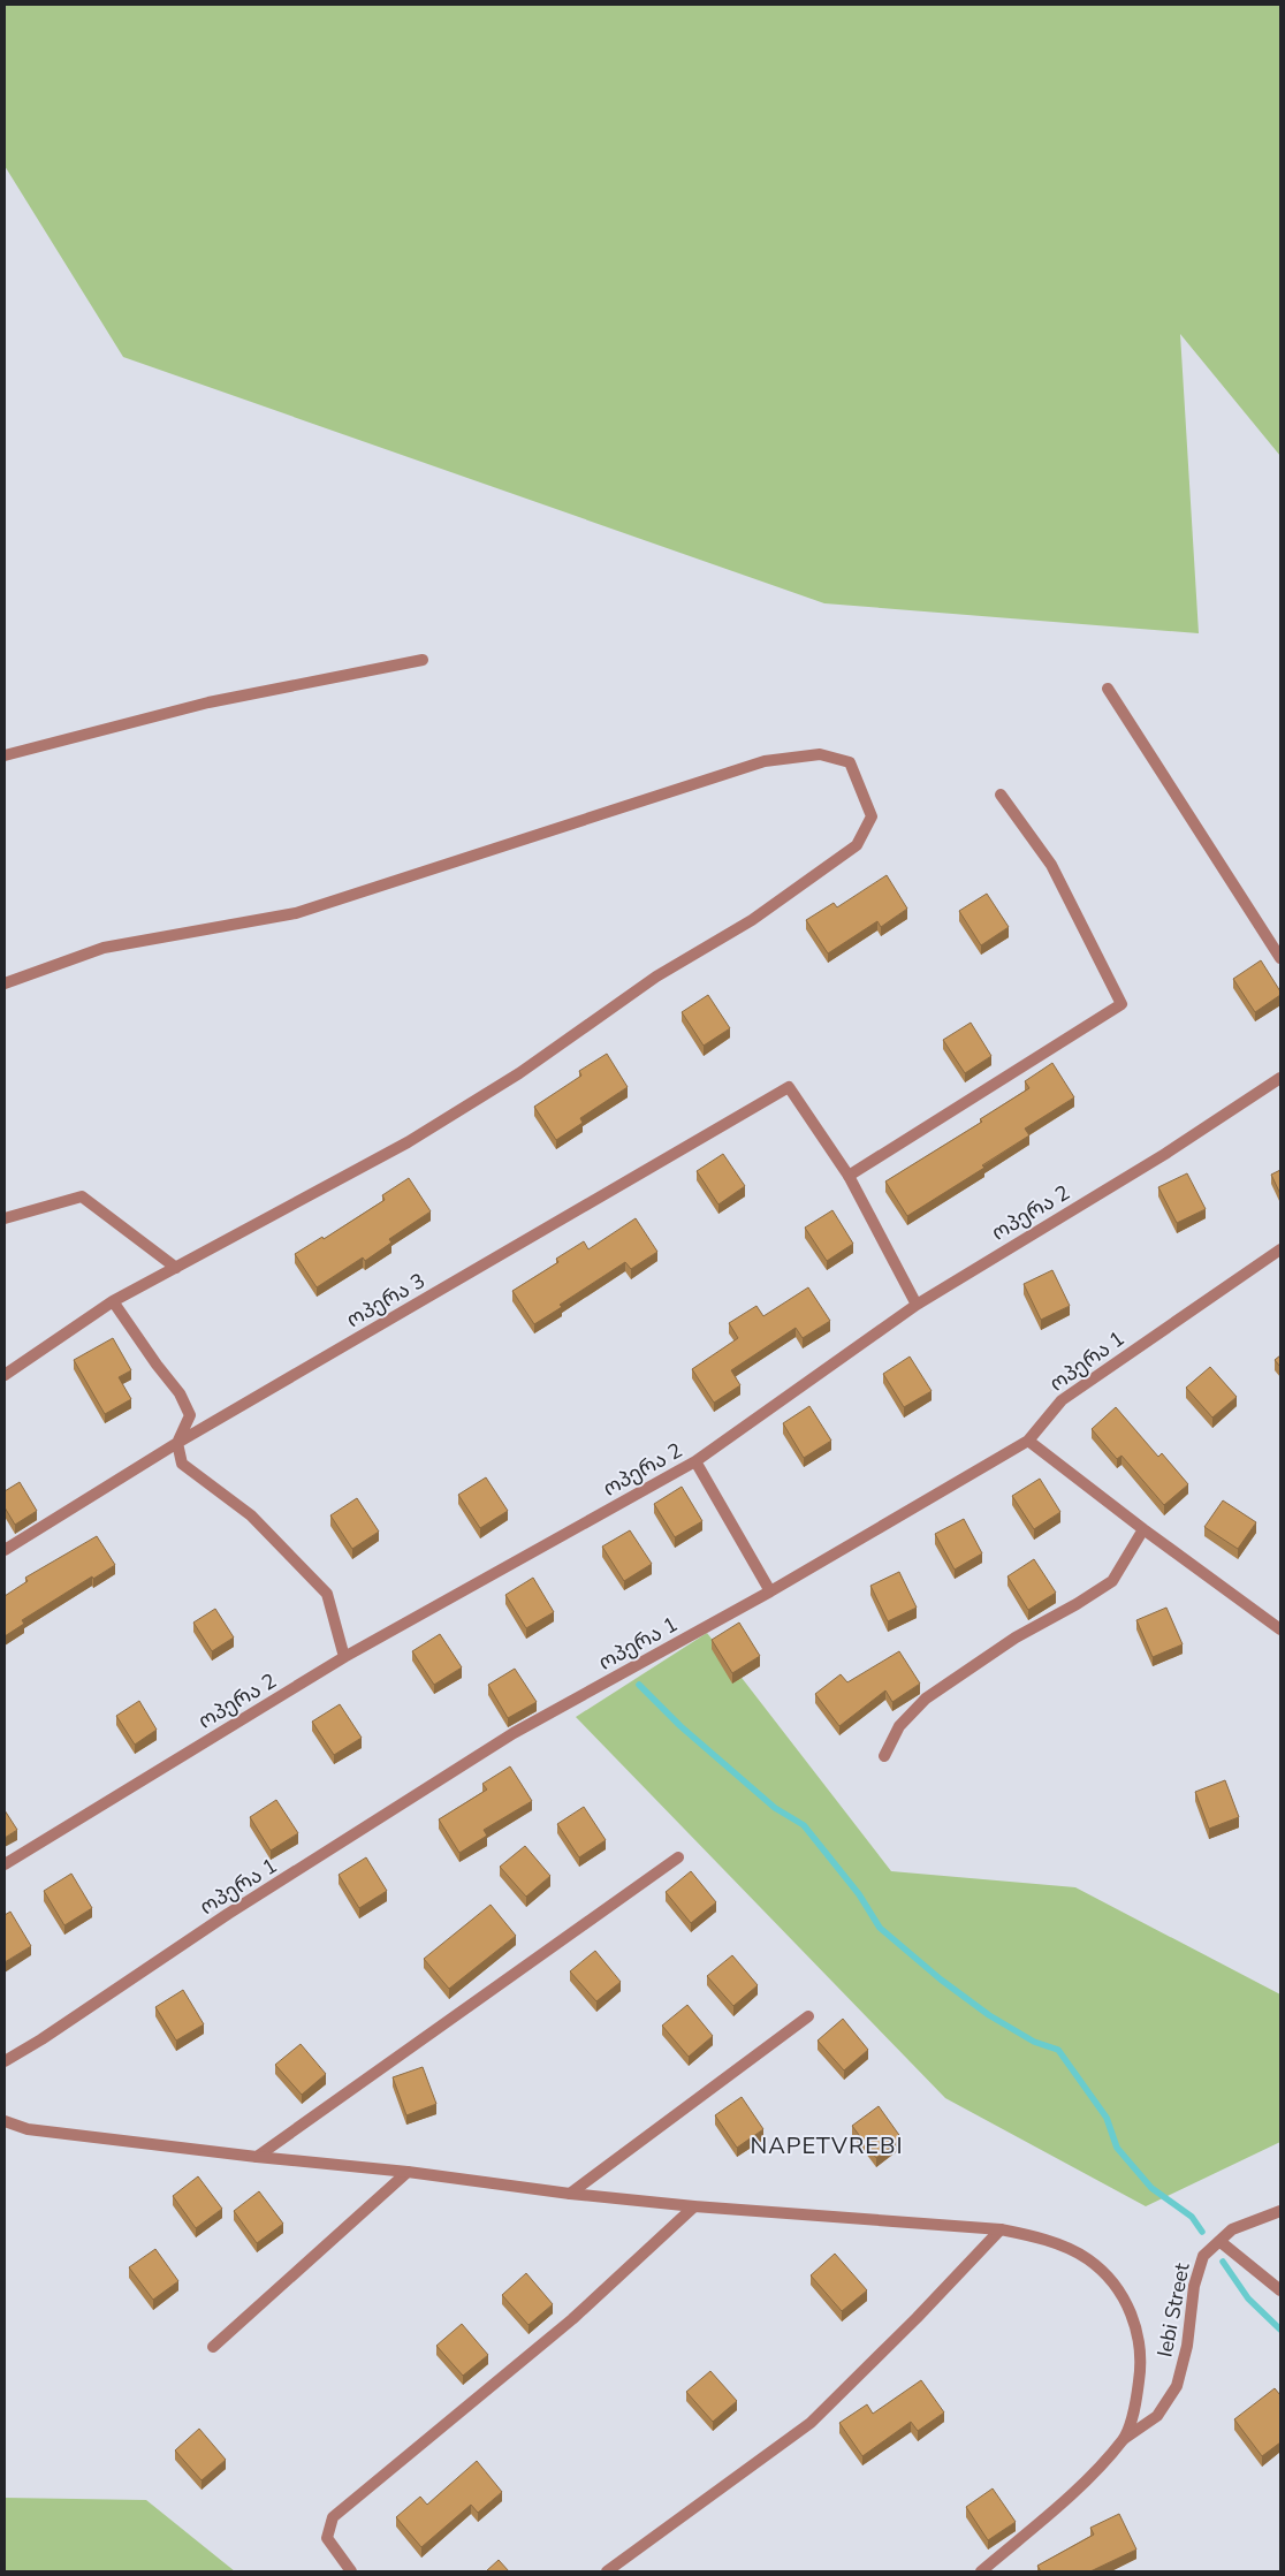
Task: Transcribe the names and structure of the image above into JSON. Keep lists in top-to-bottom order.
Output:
{
  "streets": {
    "street": [
      "ოპერა 2",
      "ოპერა 3",
      "ოპერა 1",
      "Iebi Street"
    ]
  },
  "districts": ["NAPETVREBI"]
}
